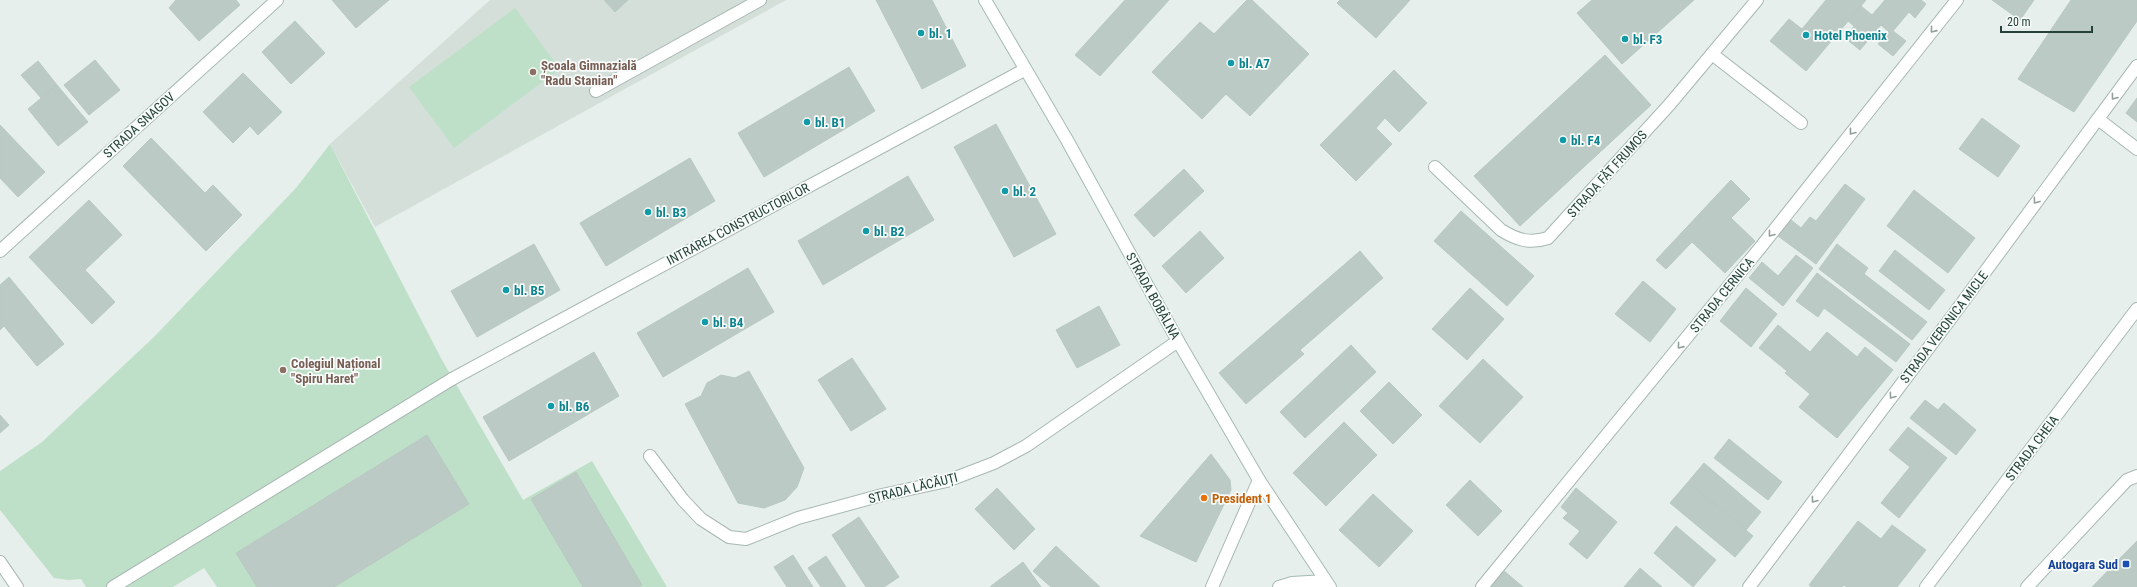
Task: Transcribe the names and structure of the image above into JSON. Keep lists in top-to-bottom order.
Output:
{
  "streets": {
    "street": [
      "STRADA SNAGOV",
      "STRADA FĂT FRUMOS",
      "INTRAREA CONSTRUCTORILOR",
      "STRADA CERNICA",
      "STRADA BOBÂLNA",
      "STRADA VERONICA MICLE",
      "STRADA CHEIA",
      "STRADA LĂCĂUȚI"
    ]
  },
  "crossings": [
    ["INTRAREA CONSTRUCTORILOR", "STRADA BOBÂLNA"],
    ["STRADA BOBÂLNA", "STRADA LĂCĂUȚI"]
  ],
  "one_way": ["STRADA CERNICA", "STRADA VERONICA MICLE"],
  "places": {
    "other": [
      "bl. 1",
      "Hotel Phoenix",
      "bl. F3",
      "bl. A7",
      "Școala Gimnazială \"Radu Stanian\"",
      "bl. B1",
      "bl. F4",
      "bl. 2",
      "bl. B3",
      "bl. B2",
      "bl. B5",
      "bl. B4",
      "Colegiul Național \"Spiru Haret\"",
      "bl. B6",
      "President 1"
    ],
    "transit": ["Autogara Sud"]
  },
  "scale_bar": "20 m"
}
